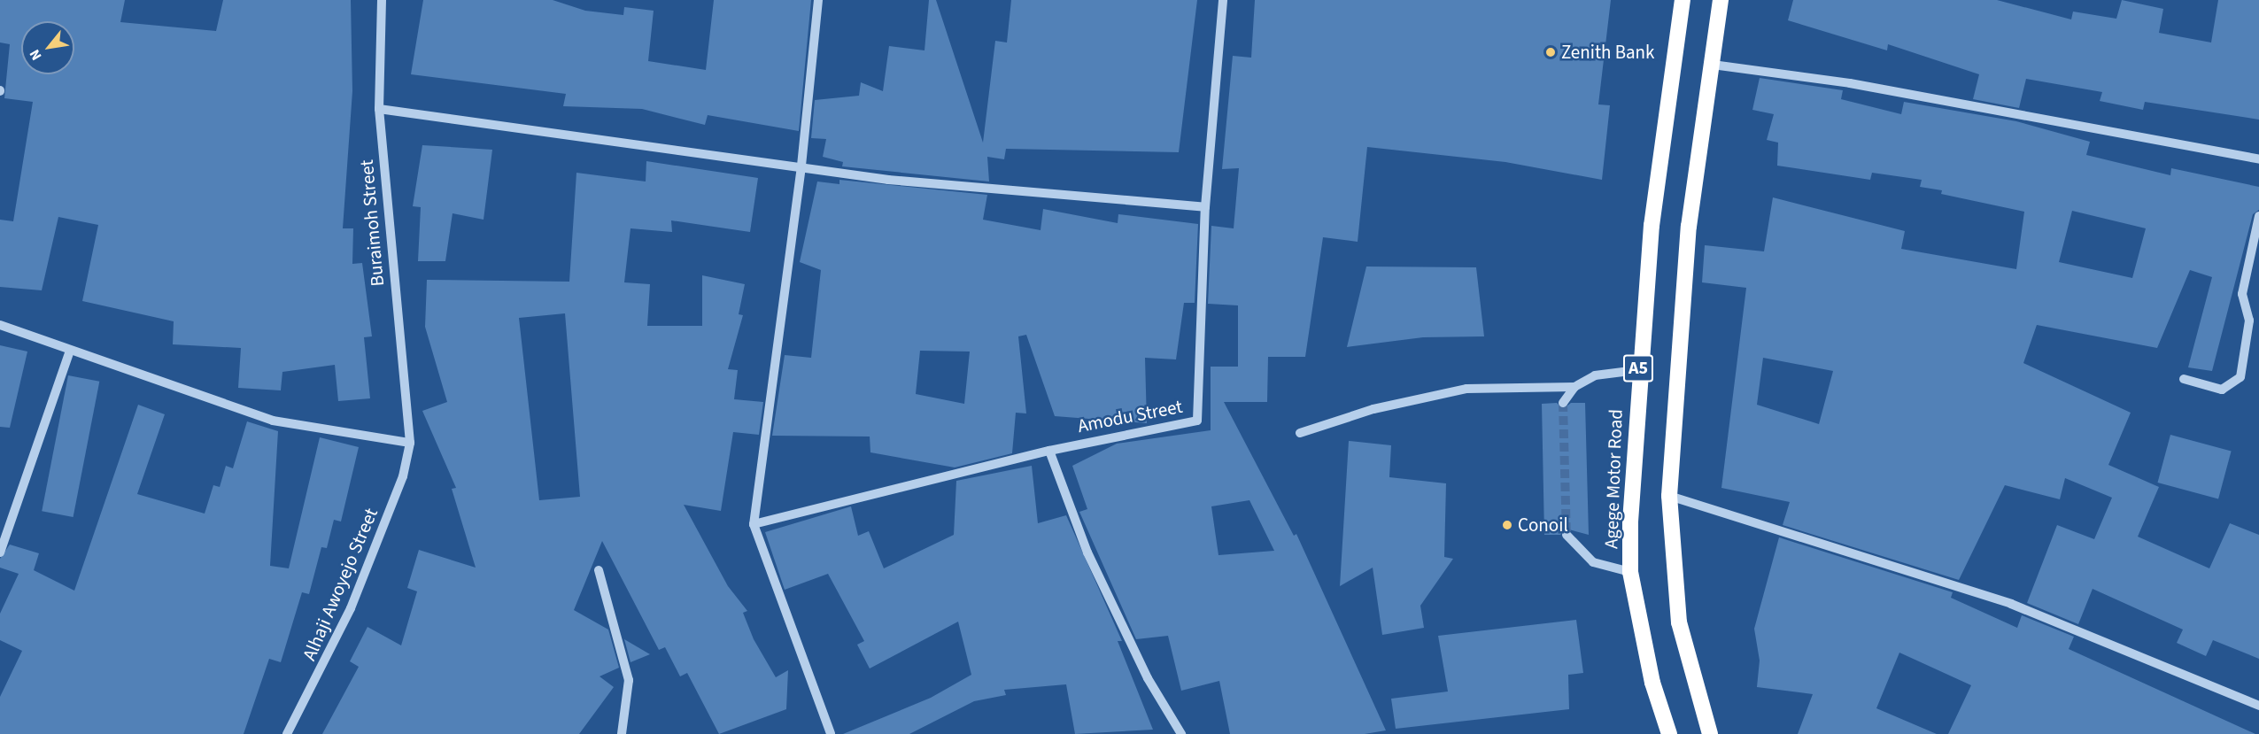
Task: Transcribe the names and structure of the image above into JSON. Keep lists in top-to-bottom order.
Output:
{
  "streets": {
    "highway": ["A5", "Agege Motor Road"],
    "street": ["Buraimoh Street", "Amodu Street", "Alhaji Awoyejo Street"]
  },
  "crossings": [
    ["Buraimoh Street", "Alhaji Awoyejo Street"]
  ],
  "places": ["Zenith Bank", "Conoil"],
  "north": "bottom left"
}
